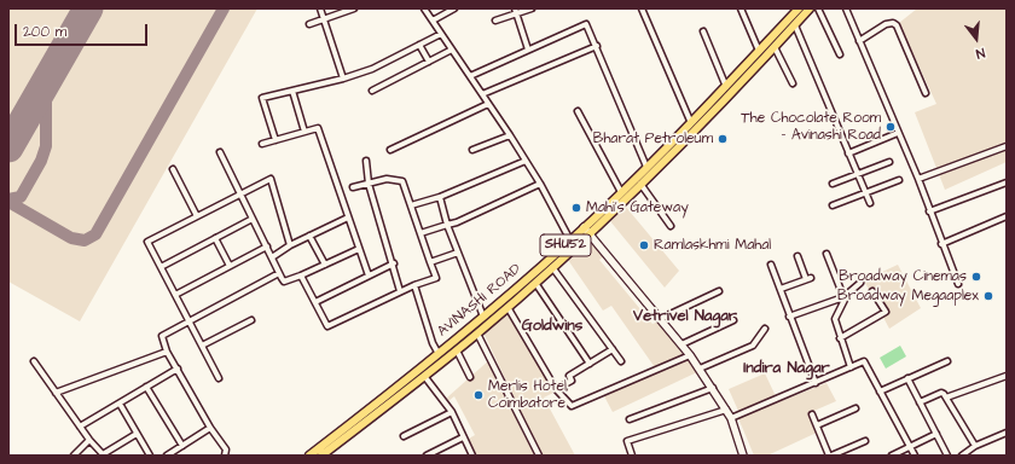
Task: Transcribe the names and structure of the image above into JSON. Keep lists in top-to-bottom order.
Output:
{
  "streets": {
    "main road": ["SHU52", "AVINASHI ROAD"]
  },
  "districts": ["Vetrivel Nagar", "Goldwins", "Indira Nagar"],
  "places": [
    "The Chocolate Room - Avinashi Road",
    "Bharat Petroleum",
    "Mahi's Gateway",
    "Ramlaskhmi Mahal",
    "Broadway Cinemas",
    "Broadway Megaaplex",
    "Merlis Hotel, Coimbatore"
  ],
  "scale_bar": "200 m",
  "north": "bottom"
}
